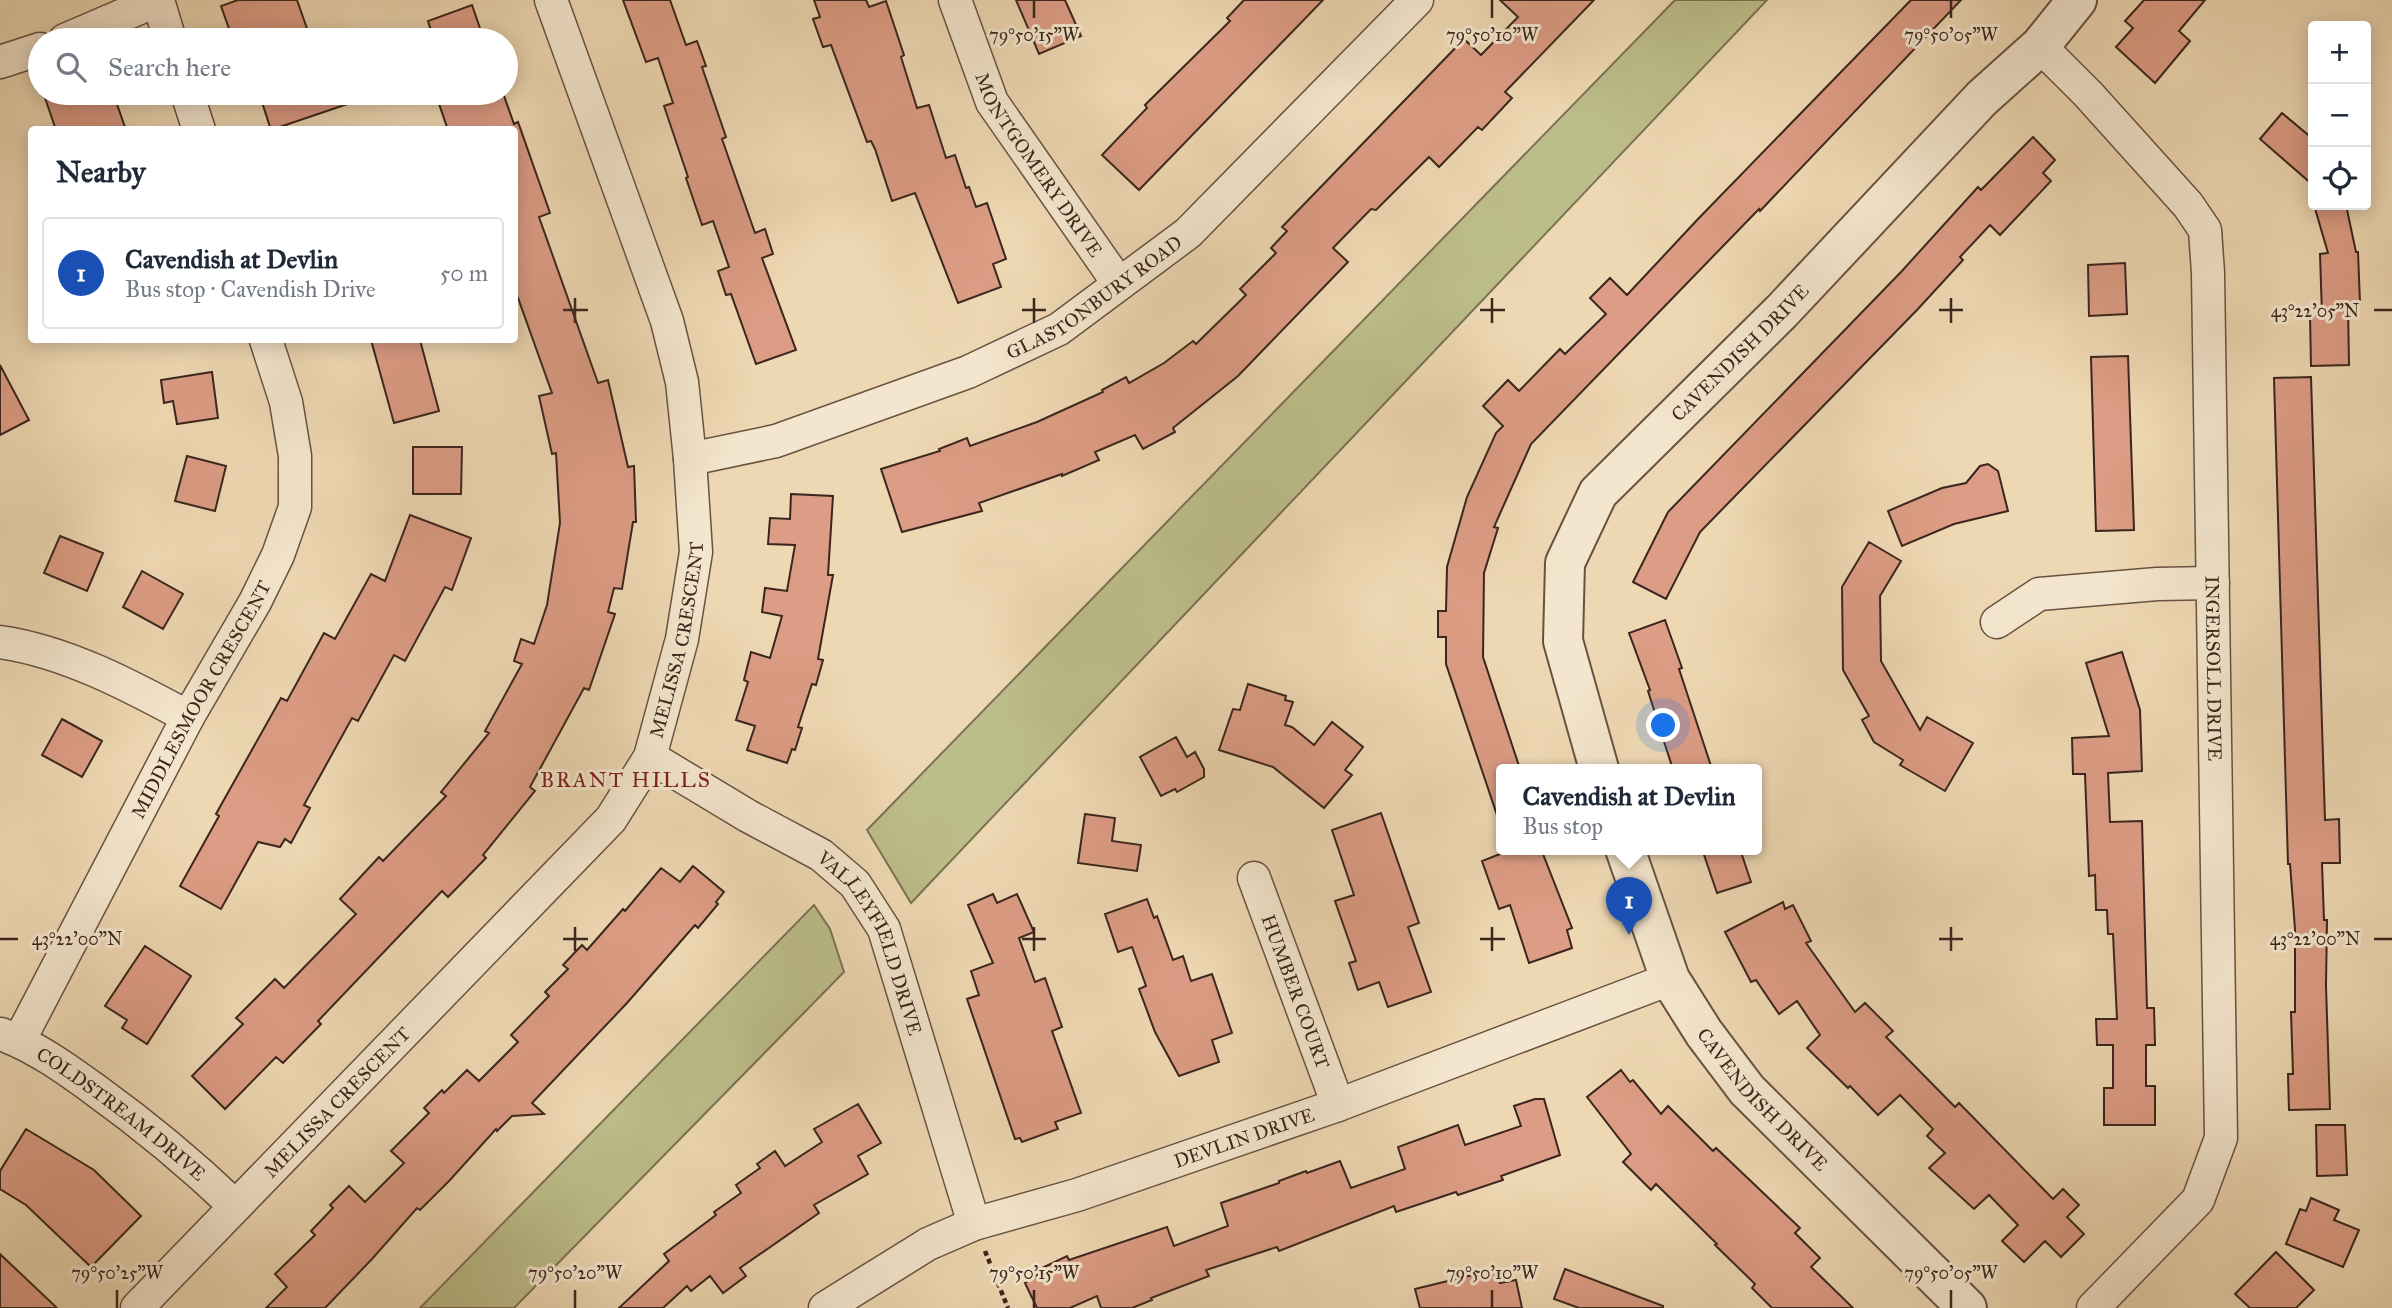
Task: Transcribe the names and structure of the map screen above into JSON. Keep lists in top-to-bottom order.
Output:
{
  "streets": {
    "street": [
      "MONTGOMERY DRIVE",
      "GLASTONBURY ROAD",
      "CAVENDISH DRIVE",
      "MELISSA CRESCENT",
      "INGERSOLL DRIVE",
      "MIDDLESMOOR CRESCENT",
      "VALLEYFIELD DRIVE",
      "HUMBER COURT",
      "COLDSTREAM DRIVE",
      "DEVLIN DRIVE"
    ]
  },
  "crossings": [
    ["MONTGOMERY DRIVE", "GLASTONBURY ROAD"],
    ["GLASTONBURY ROAD", "MELISSA CRESCENT"],
    ["CAVENDISH DRIVE", "INGERSOLL DRIVE"],
    ["CAVENDISH DRIVE", "DEVLIN DRIVE"],
    ["MELISSA CRESCENT", "VALLEYFIELD DRIVE"],
    ["MELISSA CRESCENT", "COLDSTREAM DRIVE"],
    ["MIDDLESMOOR CRESCENT", "COLDSTREAM DRIVE"],
    ["VALLEYFIELD DRIVE", "DEVLIN DRIVE"],
    ["HUMBER COURT", "DEVLIN DRIVE"]
  ],
  "districts": ["BRANT HILLS"],
  "page": {
    "map_buttons": ["+", "−"],
    "search": "Search here",
    "heading": "Nearby",
    "list": [
      {
        "mark": "1",
        "name": "Cavendish at Devlin",
        "note": "Bus stop · Cavendish Drive",
        "value": "50 m"
      }
    ],
    "popup": ["Cavendish at Devlin", "Bus stop"],
    "pins": "1"
  },
  "coordinates": [
    "79°50'15\"W",
    "79°50'10\"W",
    "79°50'05\"W",
    "43°22'05\"N",
    "43°22'00\"N",
    "79°50'25\"W",
    "79°50'20\"W"
  ]
}
